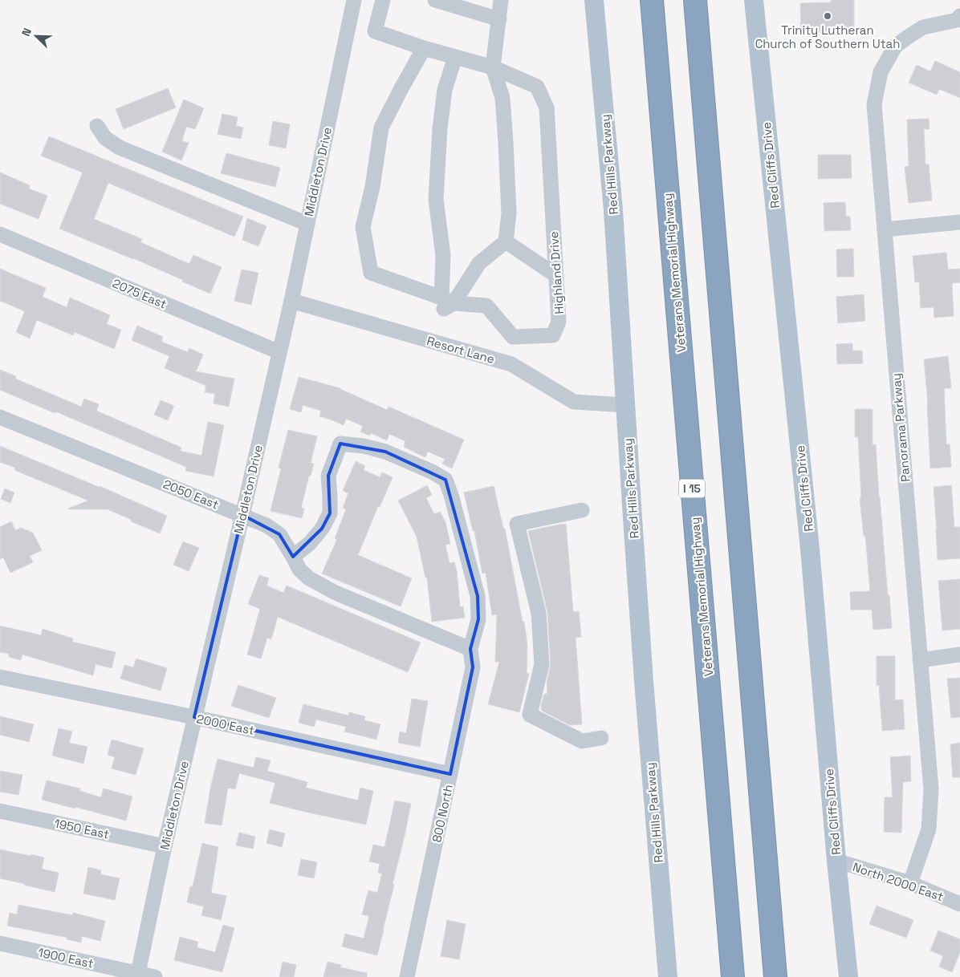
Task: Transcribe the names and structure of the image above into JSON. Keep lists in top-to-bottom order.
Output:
{
  "streets": {
    "highway": ["Veterans Memorial Highway", "I 15"],
    "main road": ["Red Hills Parkway", "Red Cliffs Drive"],
    "street": [
      "Middleton Drive",
      "Highland Drive",
      "2075 East",
      "Resort Lane",
      "Panorama Parkway",
      "2050 East",
      "2000 East",
      "800 North",
      "1950 East",
      "North 2000 East",
      "1900 East"
    ]
  },
  "crossings": [
    ["Red Hills Parkway", "Resort Lane"],
    ["Red Cliffs Drive", "North 2000 East"],
    ["Middleton Drive", "2075 East"],
    ["Middleton Drive", "Resort Lane"],
    ["Middleton Drive", "2050 East"],
    ["Middleton Drive", "2000 East"],
    ["Middleton Drive", "1950 East"],
    ["Middleton Drive", "1900 East"],
    ["Panorama Parkway", "North 2000 East"],
    ["2050 East", "800 North"],
    ["2000 East", "800 North"]
  ],
  "places": ["Trinity Lutheran Church of Southern Utah"],
  "north": "top left"
}
